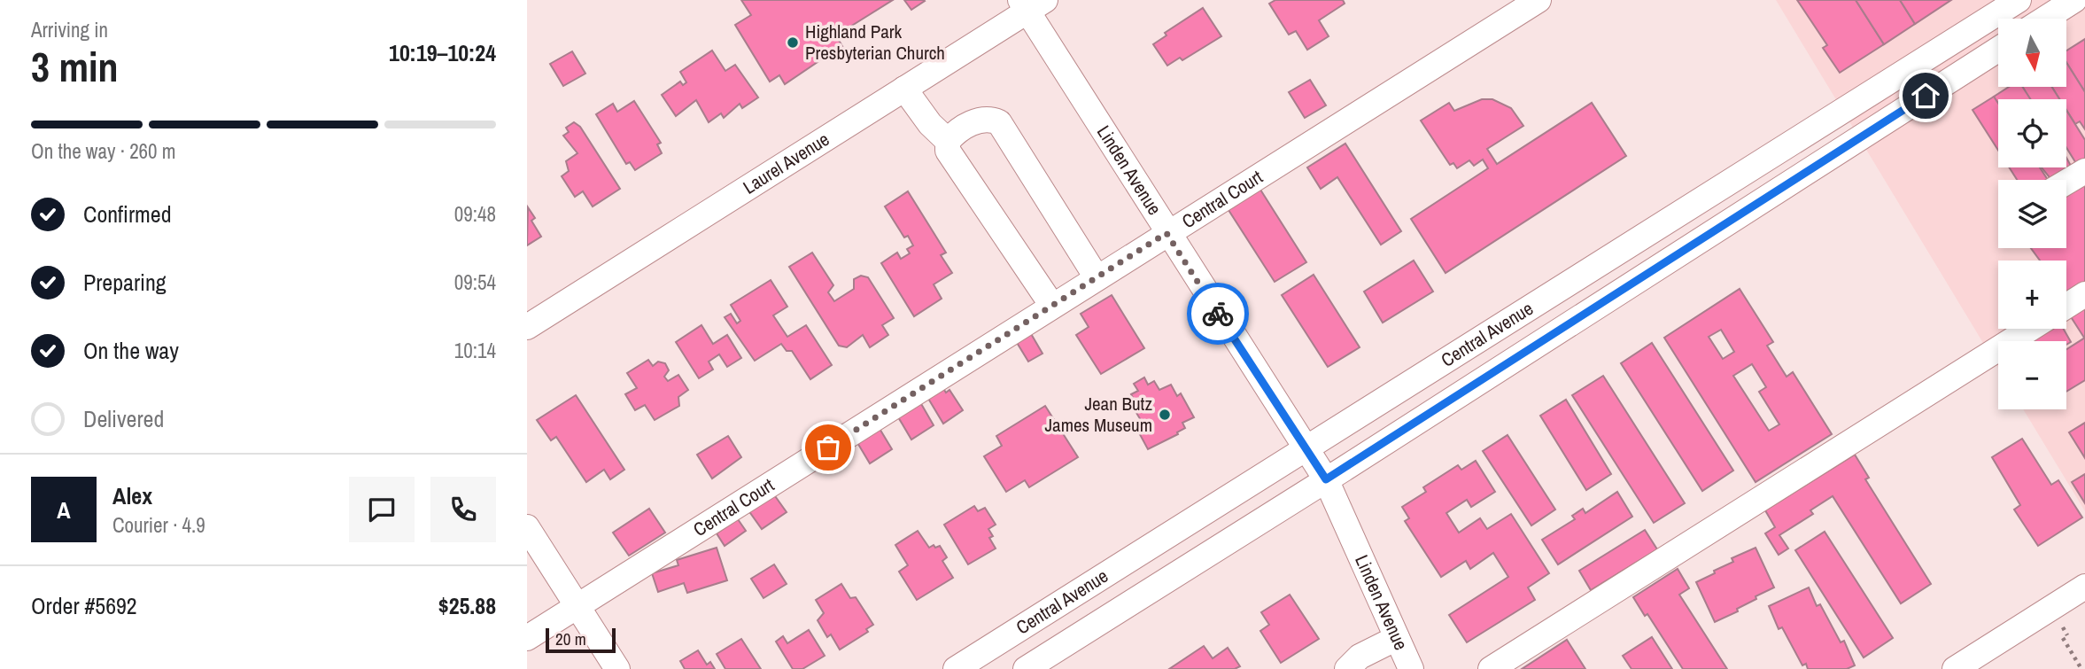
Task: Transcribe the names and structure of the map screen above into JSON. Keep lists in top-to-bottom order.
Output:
{
  "streets": {
    "street": [
      "Laurel Avenue",
      "Linden Avenue",
      "Central Court",
      "Central Avenue"
    ]
  },
  "crossings": [
    ["Laurel Avenue", "Linden Avenue"],
    ["Linden Avenue", "Central Court"],
    ["Linden Avenue", "Central Avenue"]
  ],
  "places": ["Highland Park Presbyterian Church", "Jean Butz James Museum"],
  "scale_bar": "20 m",
  "north": "bottom",
  "page": {
    "heading": ["3 min", "Arriving in", "10:19–10:24"],
    "panel": [
      "Alex",
      "Courier · 4.9",
      "Order #5692",
      "$25.88"
    ],
    "map_buttons": ["+", "−"],
    "bar": "On the way · 260 m",
    "list": [
      ["Confirmed", "09:48"],
      ["Preparing", "09:54"],
      ["On the way", "10:14"],
      "Delivered"
    ],
    "round": "A",
    "scale": "20 m"
  }
}
